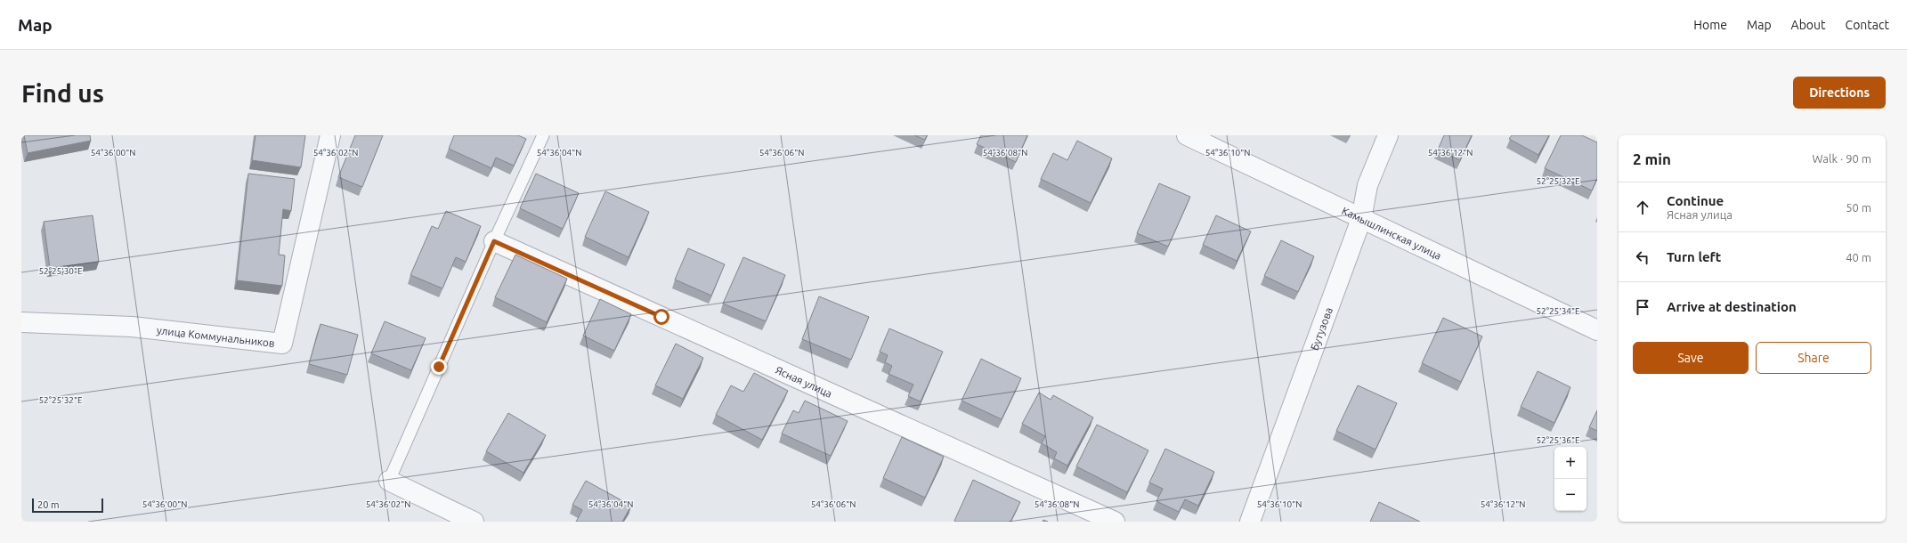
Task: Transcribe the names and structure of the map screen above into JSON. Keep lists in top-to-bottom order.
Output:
{
  "streets": {
    "street": [
      "Камышлинская улица",
      "Бутузова",
      "улица Коммунальников",
      "Ясная улица"
    ]
  },
  "crossings": [
    ["Камышлинская улица", "Бутузова"]
  ],
  "scale_bar": "20 m",
  "page": {
    "header": "Map",
    "nav": [
      "Home",
      "Map",
      "About",
      "Contact"
    ],
    "buttons": [
      "Directions",
      ["Save", "Share"]
    ],
    "title": "Find us",
    "heading": ["2 min", "Walk · 90 m"],
    "list": [
      ["Continue", "Ясная улица", "50 m"],
      ["Turn left", "40 m"],
      "Arrive at destination"
    ],
    "map_buttons": ["+", "−"],
    "scale": "20 m"
  },
  "coordinates": [
    "54°36'00\"N",
    "54°36'02\"N",
    "54°36'04\"N",
    "54°36'06\"N",
    "54°36'08\"N",
    "54°36'10\"N",
    "54°36'12\"N",
    "52°25'32\"E",
    "52°25'30\"E",
    "52°25'34\"E",
    "52°25'36\"E"
  ]
}
